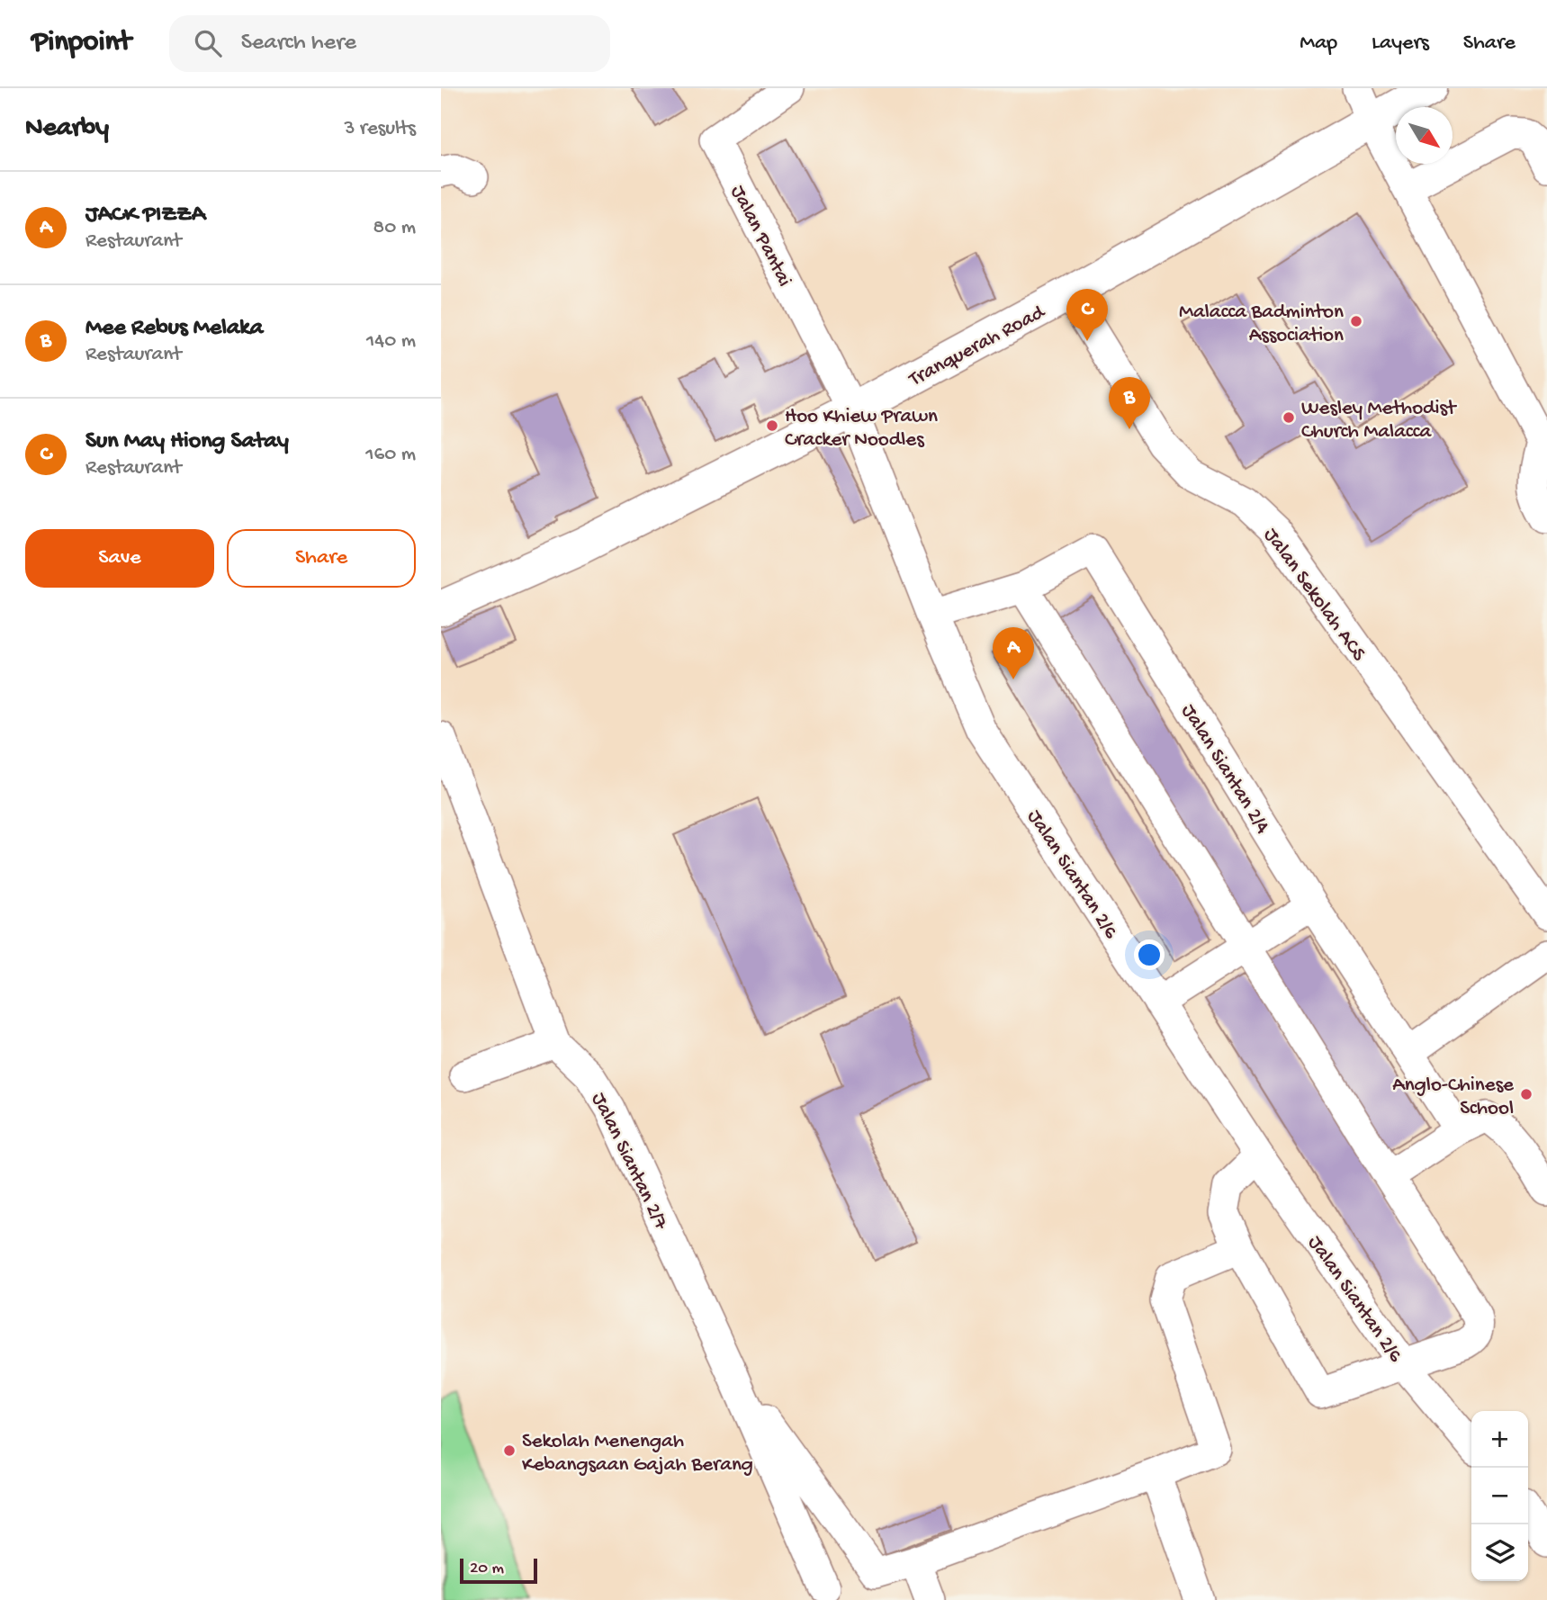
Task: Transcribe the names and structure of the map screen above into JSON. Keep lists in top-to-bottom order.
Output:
{
  "streets": {
    "main road": ["Tranquerah Road"],
    "street": [
      "Jalan Pantai",
      "Jalan Sekolah ACS",
      "Jalan Siantan 2/4",
      "Jalan Siantan 2/6",
      "Jalan Siantan 2/7"
    ]
  },
  "crossings": [
    ["Jalan Pantai", "Tranquerah Road"],
    ["Jalan Pantai", "Jalan Siantan 2/6"],
    ["Tranquerah Road", "Jalan Sekolah ACS"],
    ["Tranquerah Road", "Jalan Siantan 2/6"],
    ["Jalan Siantan 2/4", "Jalan Siantan 2/6"]
  ],
  "places": [
    "Malacca Badminton Association",
    "Wesley Methodist Church Malacca",
    "Hoo Khiew Prawn Cracker Noodles",
    "Anglo-Chinese School",
    "Sekolah Menengah Kebangsaan Gajah Berang"
  ],
  "scale_bar": "20 m",
  "north": "bottom right",
  "page": {
    "header": "Pinpoint",
    "search": "Search here",
    "nav": ["Map", "Layers", "Share"],
    "heading": ["Nearby", "3 results"],
    "list": [
      {
        "mark": "A",
        "name": "JACK PIZZA",
        "note": "Restaurant",
        "value": "80 m"
      },
      {
        "mark": "B",
        "name": "Mee Rebus Melaka",
        "note": "Restaurant",
        "value": "140 m"
      },
      {
        "mark": "C",
        "name": "Sun May Hiong Satay",
        "note": "Restaurant",
        "value": "160 m"
      }
    ],
    "pins": ["C", "B", "A"],
    "buttons": ["Save", "Share"],
    "map_buttons": ["+", "−"],
    "scale": "20 m"
  }
}
